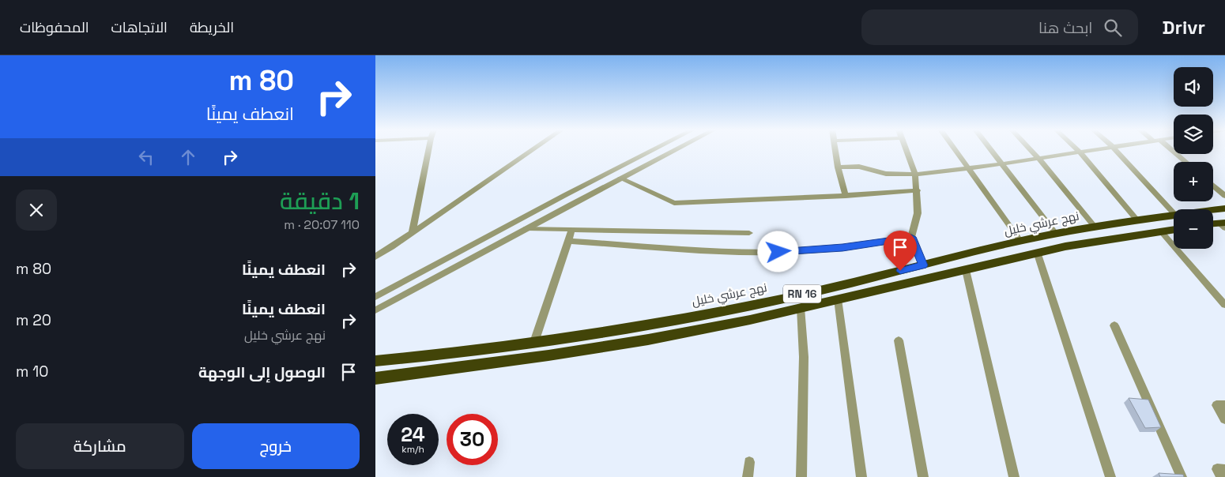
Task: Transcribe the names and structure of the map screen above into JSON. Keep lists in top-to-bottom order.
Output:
{
  "streets": {
    "highway": ["نهج عرشي خليل", "RN 16"]
  },
  "page": {
    "header": "Drivr",
    "search": "ابحث هنا",
    "nav": ["الخريطة", "الاتجاهات", "المحفوظات"],
    "turn": ["80 m", "انعطف يمينًا"],
    "map_buttons": ["+", "−"],
    "heading": ["1 دقيقة", "110 m · 20:07"],
    "list": [
      {
        "name": "انعطف يمينًا",
        "value": "80 m"
      },
      {
        "name": "انعطف يمينًا",
        "note": "نهج عرشي خليل",
        "value": "20 m"
      },
      {
        "name": "الوصول إلى الوجهة",
        "value": "10 m"
      }
    ],
    "speed": "24 km/h",
    "limit": "30",
    "buttons": ["خروج", "مشاركة"]
  }
}
